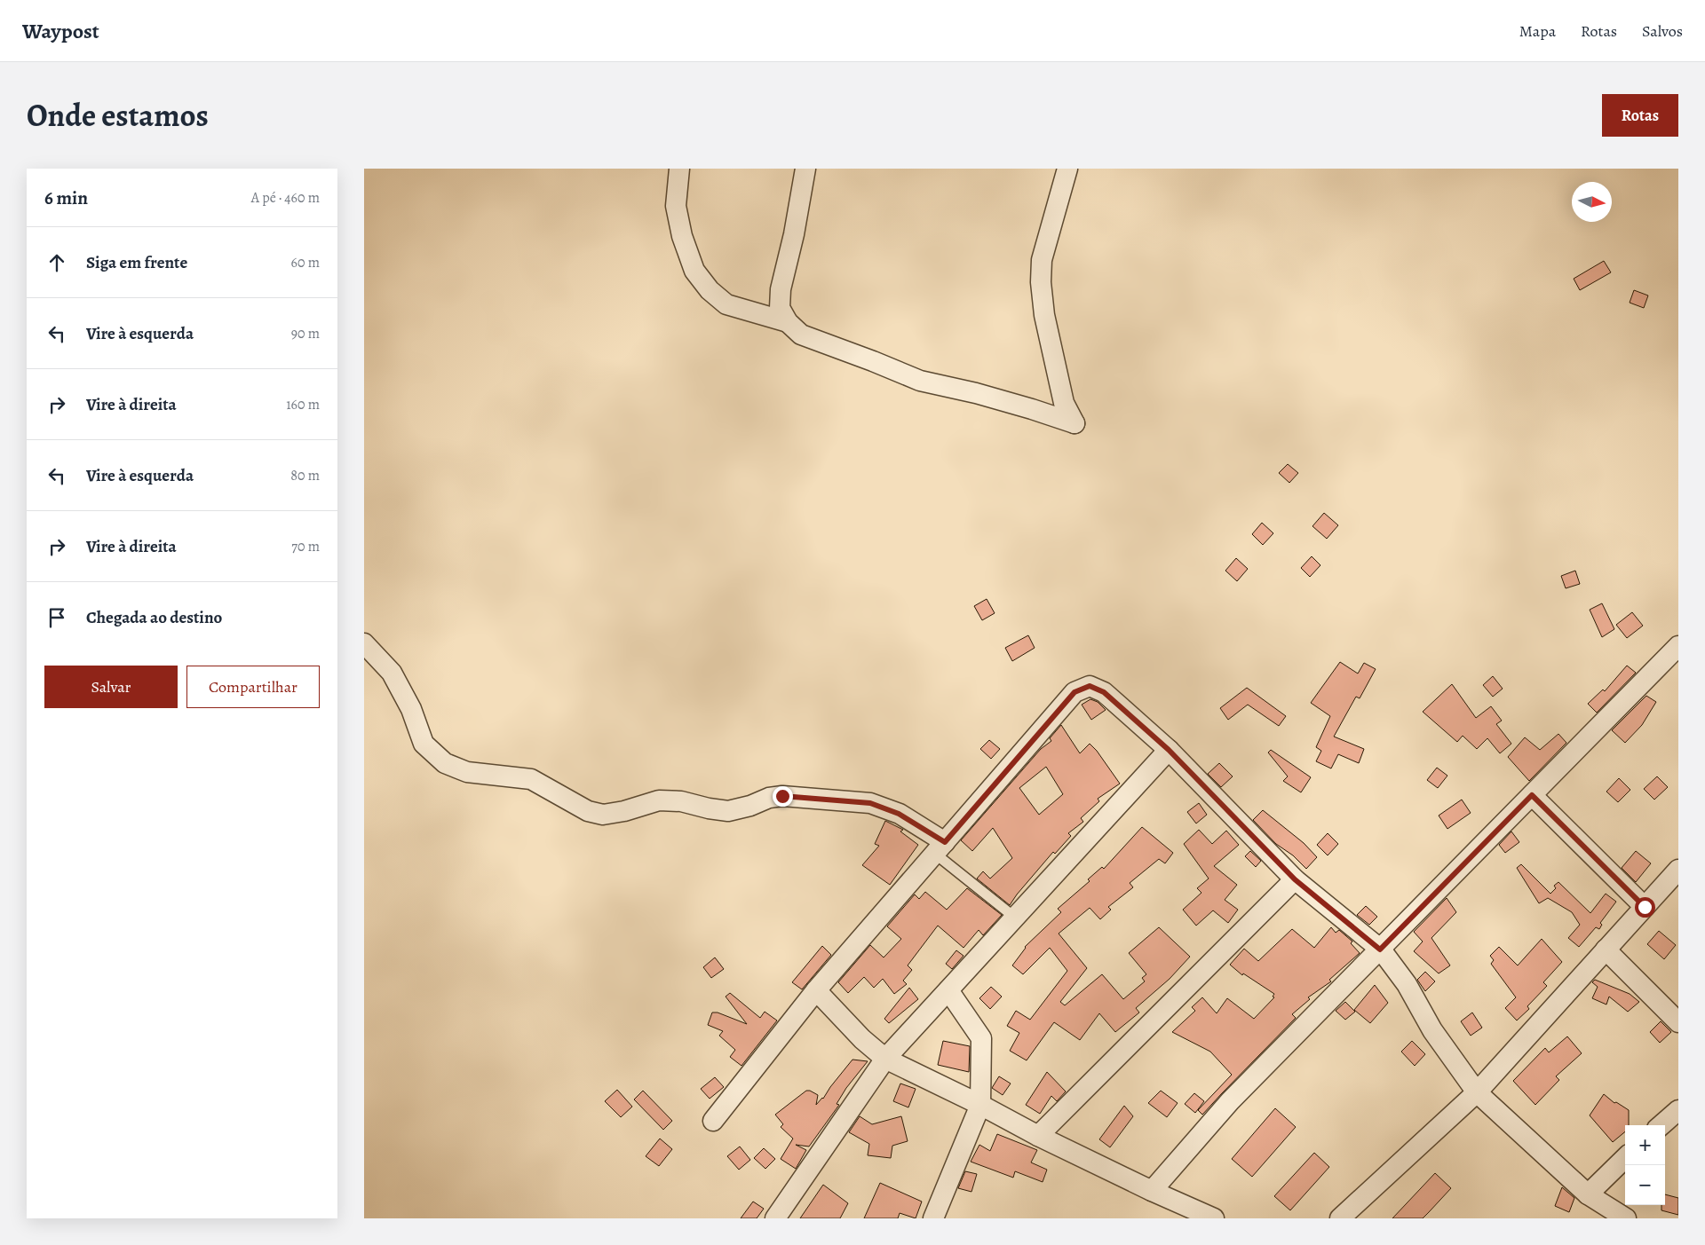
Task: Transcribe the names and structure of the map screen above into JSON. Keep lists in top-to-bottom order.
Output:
{
  "north": "right",
  "page": {
    "header": "Waypost",
    "nav": ["Mapa", "Rotas", "Salvos"],
    "title": "Onde estamos",
    "buttons": [
      "Rotas",
      ["Salvar", "Compartilhar"]
    ],
    "heading": ["6 min", "A pé · 460 m"],
    "list": [
      ["Siga em frente", "60 m"],
      ["Vire à esquerda", "90 m"],
      ["Vire à direita", "160 m"],
      ["Vire à esquerda", "80 m"],
      ["Vire à direita", "70 m"],
      "Chegada ao destino"
    ],
    "map_buttons": ["+", "−"]
  }
}
